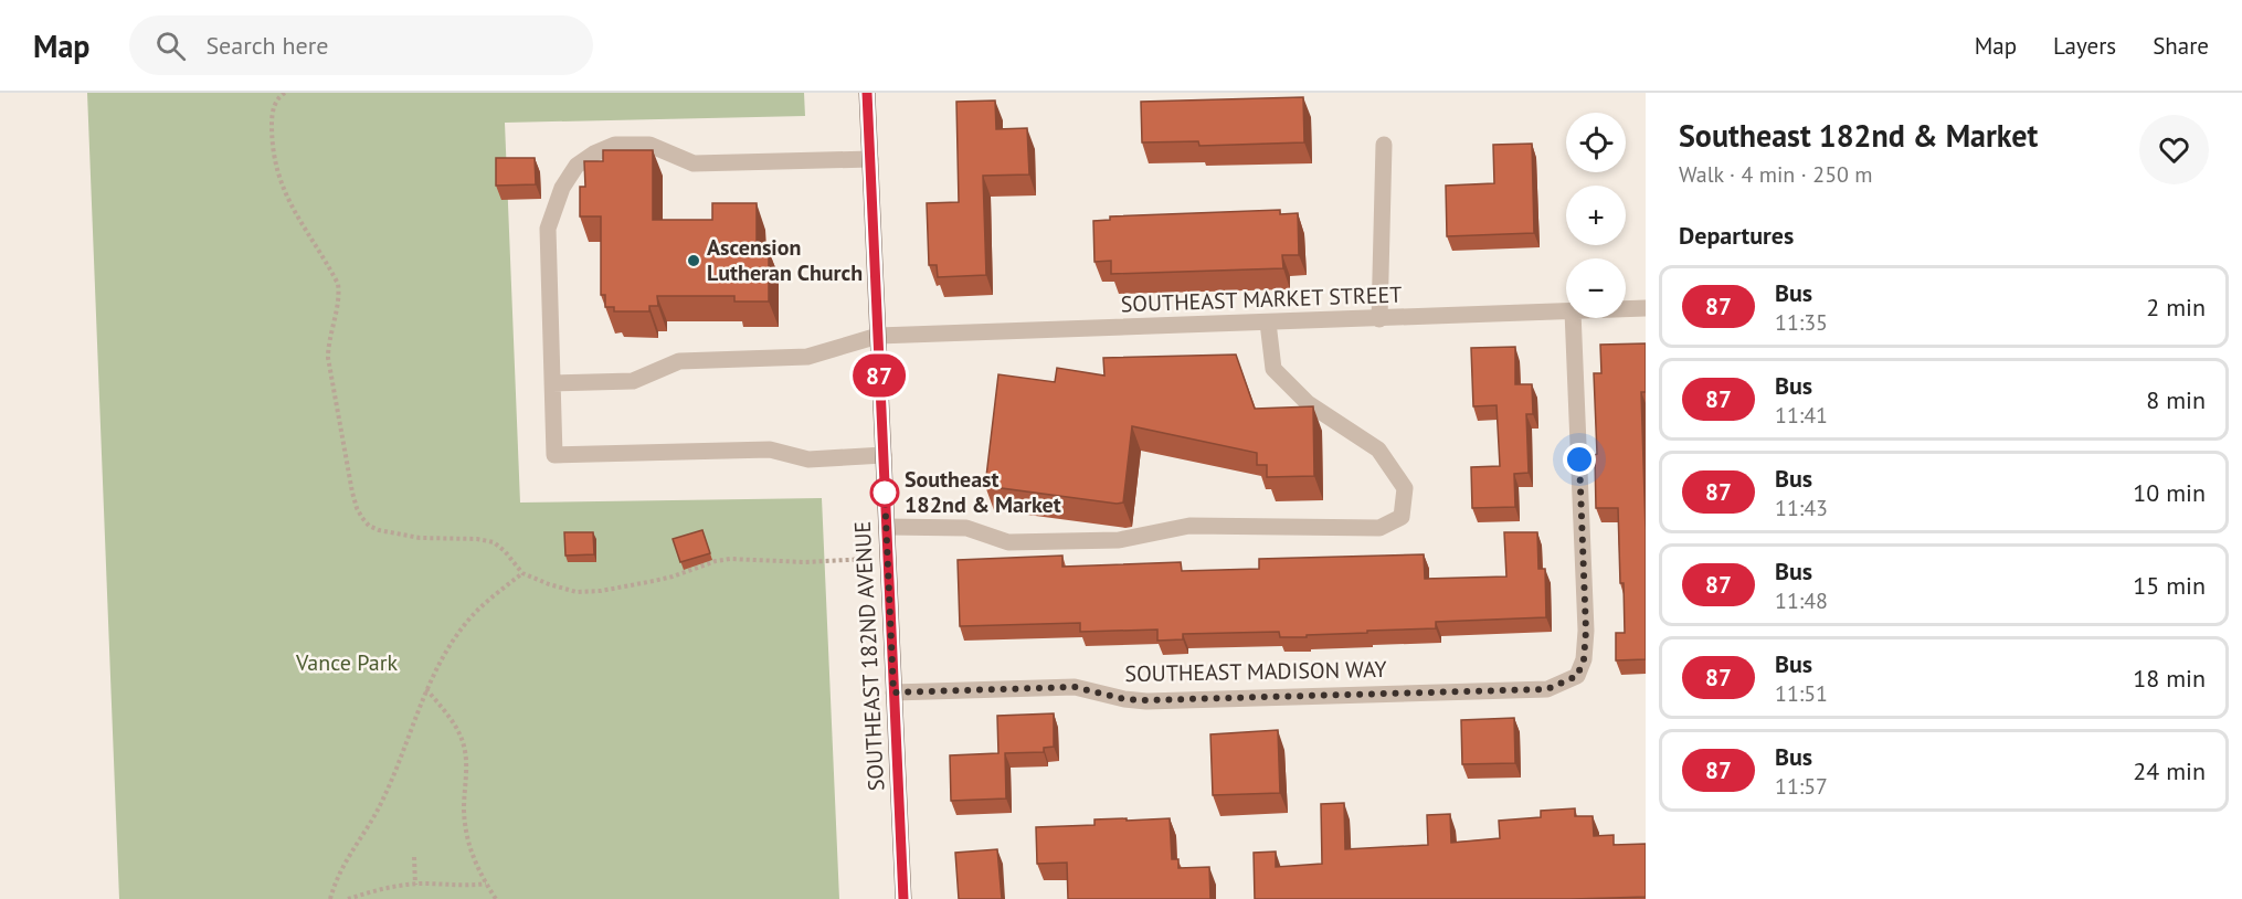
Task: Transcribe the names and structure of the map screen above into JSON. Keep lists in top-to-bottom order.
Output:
{
  "streets": {
    "main road": ["SOUTHEAST 182ND AVENUE"],
    "street": ["SOUTHEAST MARKET STREET", "SOUTHEAST MADISON WAY"]
  },
  "crossings": [
    ["SOUTHEAST MARKET STREET", "SOUTHEAST 182ND AVENUE"],
    ["SOUTHEAST 182ND AVENUE", "SOUTHEAST MADISON WAY"]
  ],
  "parks": ["Vance Park"],
  "places": ["Ascension Lutheran Church", "Southeast 182nd & Market"],
  "lines": ["bus line 87"],
  "page": {
    "header": "Map",
    "search": "Search here",
    "nav": ["Map", "Layers", "Share"],
    "on_map": "87",
    "heading": [
      ["Southeast 182nd & Market", "Walk · 4 min · 250 m"],
      "Departures"
    ],
    "map_buttons": ["+", "−"],
    "list": [
      {
        "mark": "87",
        "name": "Bus",
        "note": "11:35",
        "value": "2 min"
      },
      {
        "mark": "87",
        "name": "Bus",
        "note": "11:41",
        "value": "8 min"
      },
      {
        "mark": "87",
        "name": "Bus",
        "note": "11:43",
        "value": "10 min"
      },
      {
        "mark": "87",
        "name": "Bus",
        "note": "11:48",
        "value": "15 min"
      },
      {
        "mark": "87",
        "name": "Bus",
        "note": "11:51",
        "value": "18 min"
      },
      {
        "mark": "87",
        "name": "Bus",
        "note": "11:57",
        "value": "24 min"
      }
    ]
  }
}
